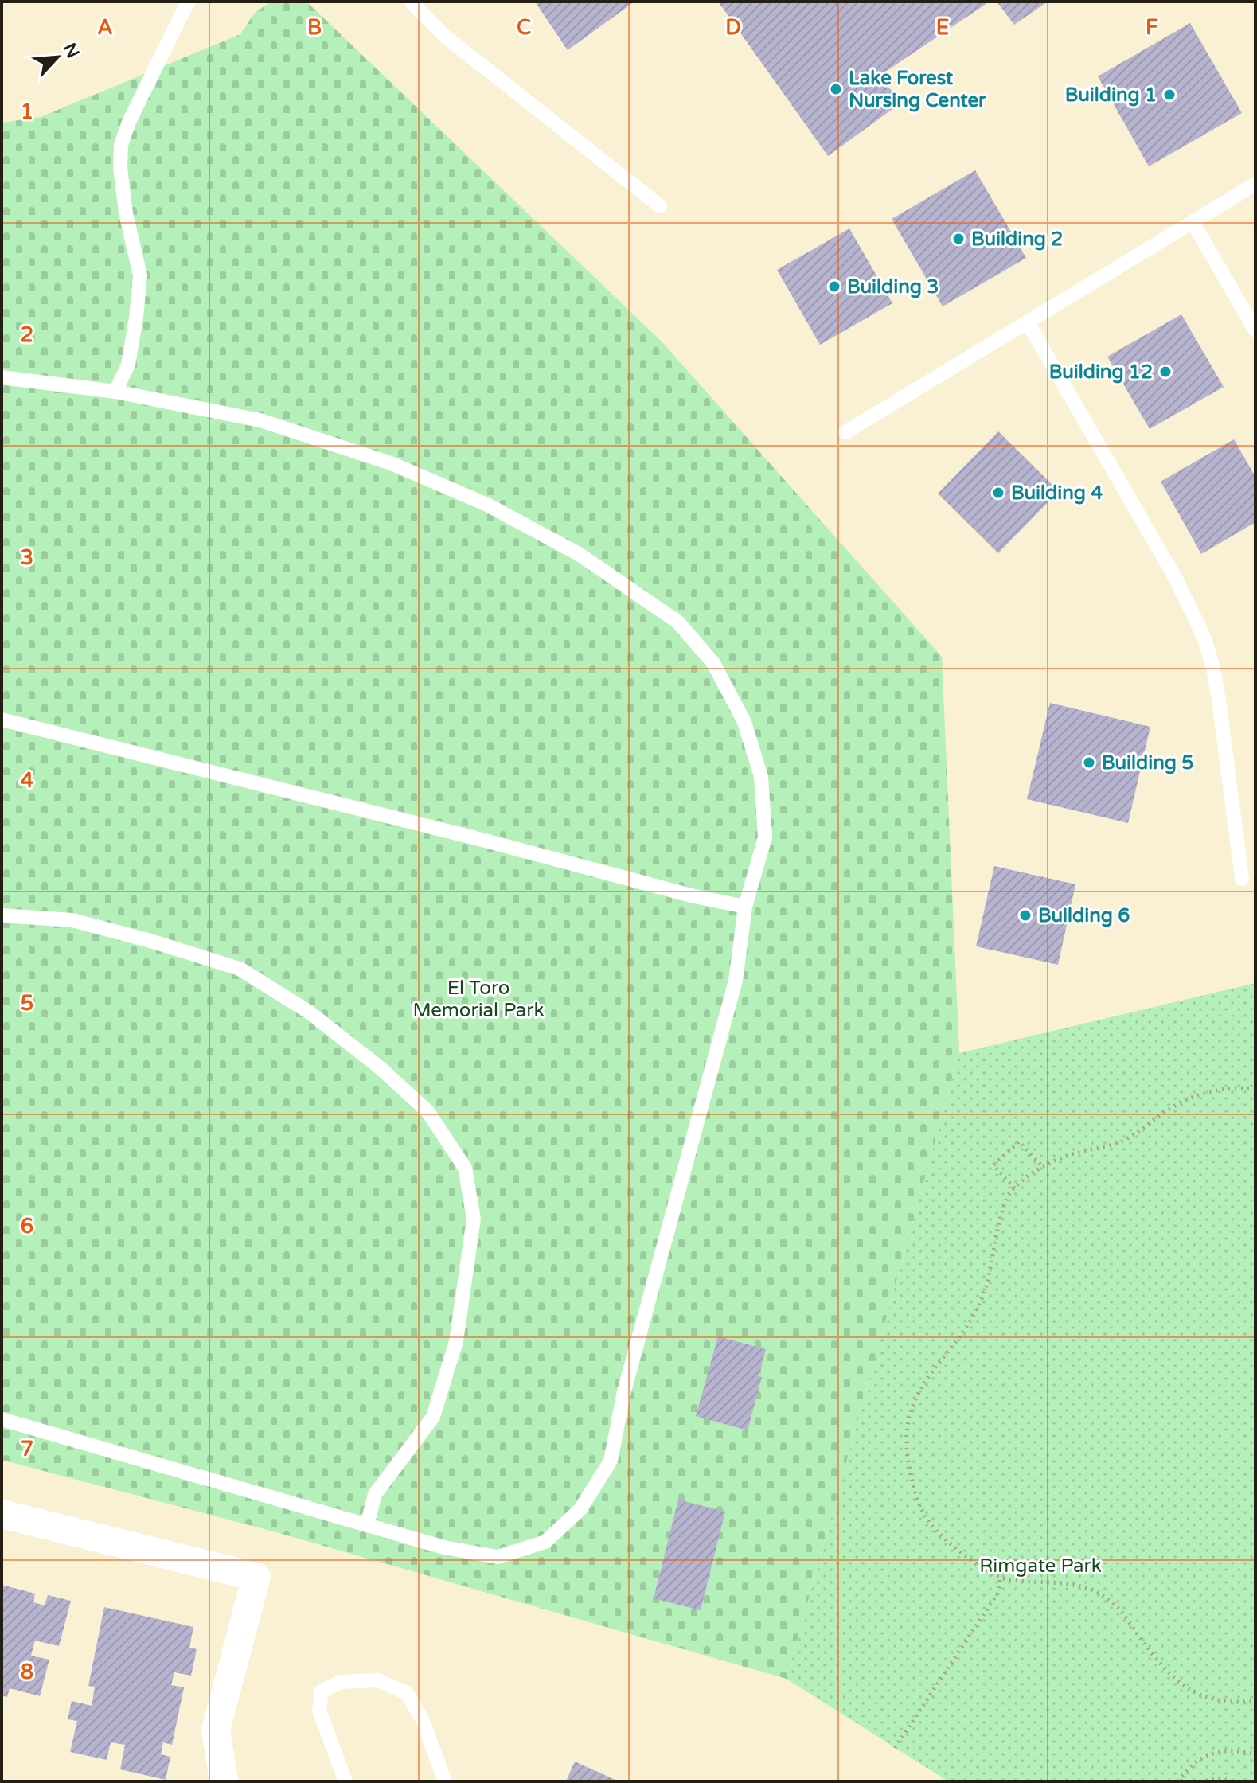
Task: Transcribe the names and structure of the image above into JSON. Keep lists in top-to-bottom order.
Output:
{
  "parks": ["El Toro Memorial Park", "Rimgate Park"],
  "places": [
    "Lake Forest Nursing Center",
    "Building 1",
    "Building 2",
    "Building 3",
    "Building 12",
    "Building 4",
    "Building 5",
    "Building 6"
  ],
  "north": "top right",
  "grid": {
    "columns": [
      "A",
      "B",
      "C",
      "D",
      "E",
      "F"
    ],
    "rows": [
      "1",
      "2",
      "3",
      "4",
      "5",
      "6",
      "7",
      "8"
    ]
  }
}
